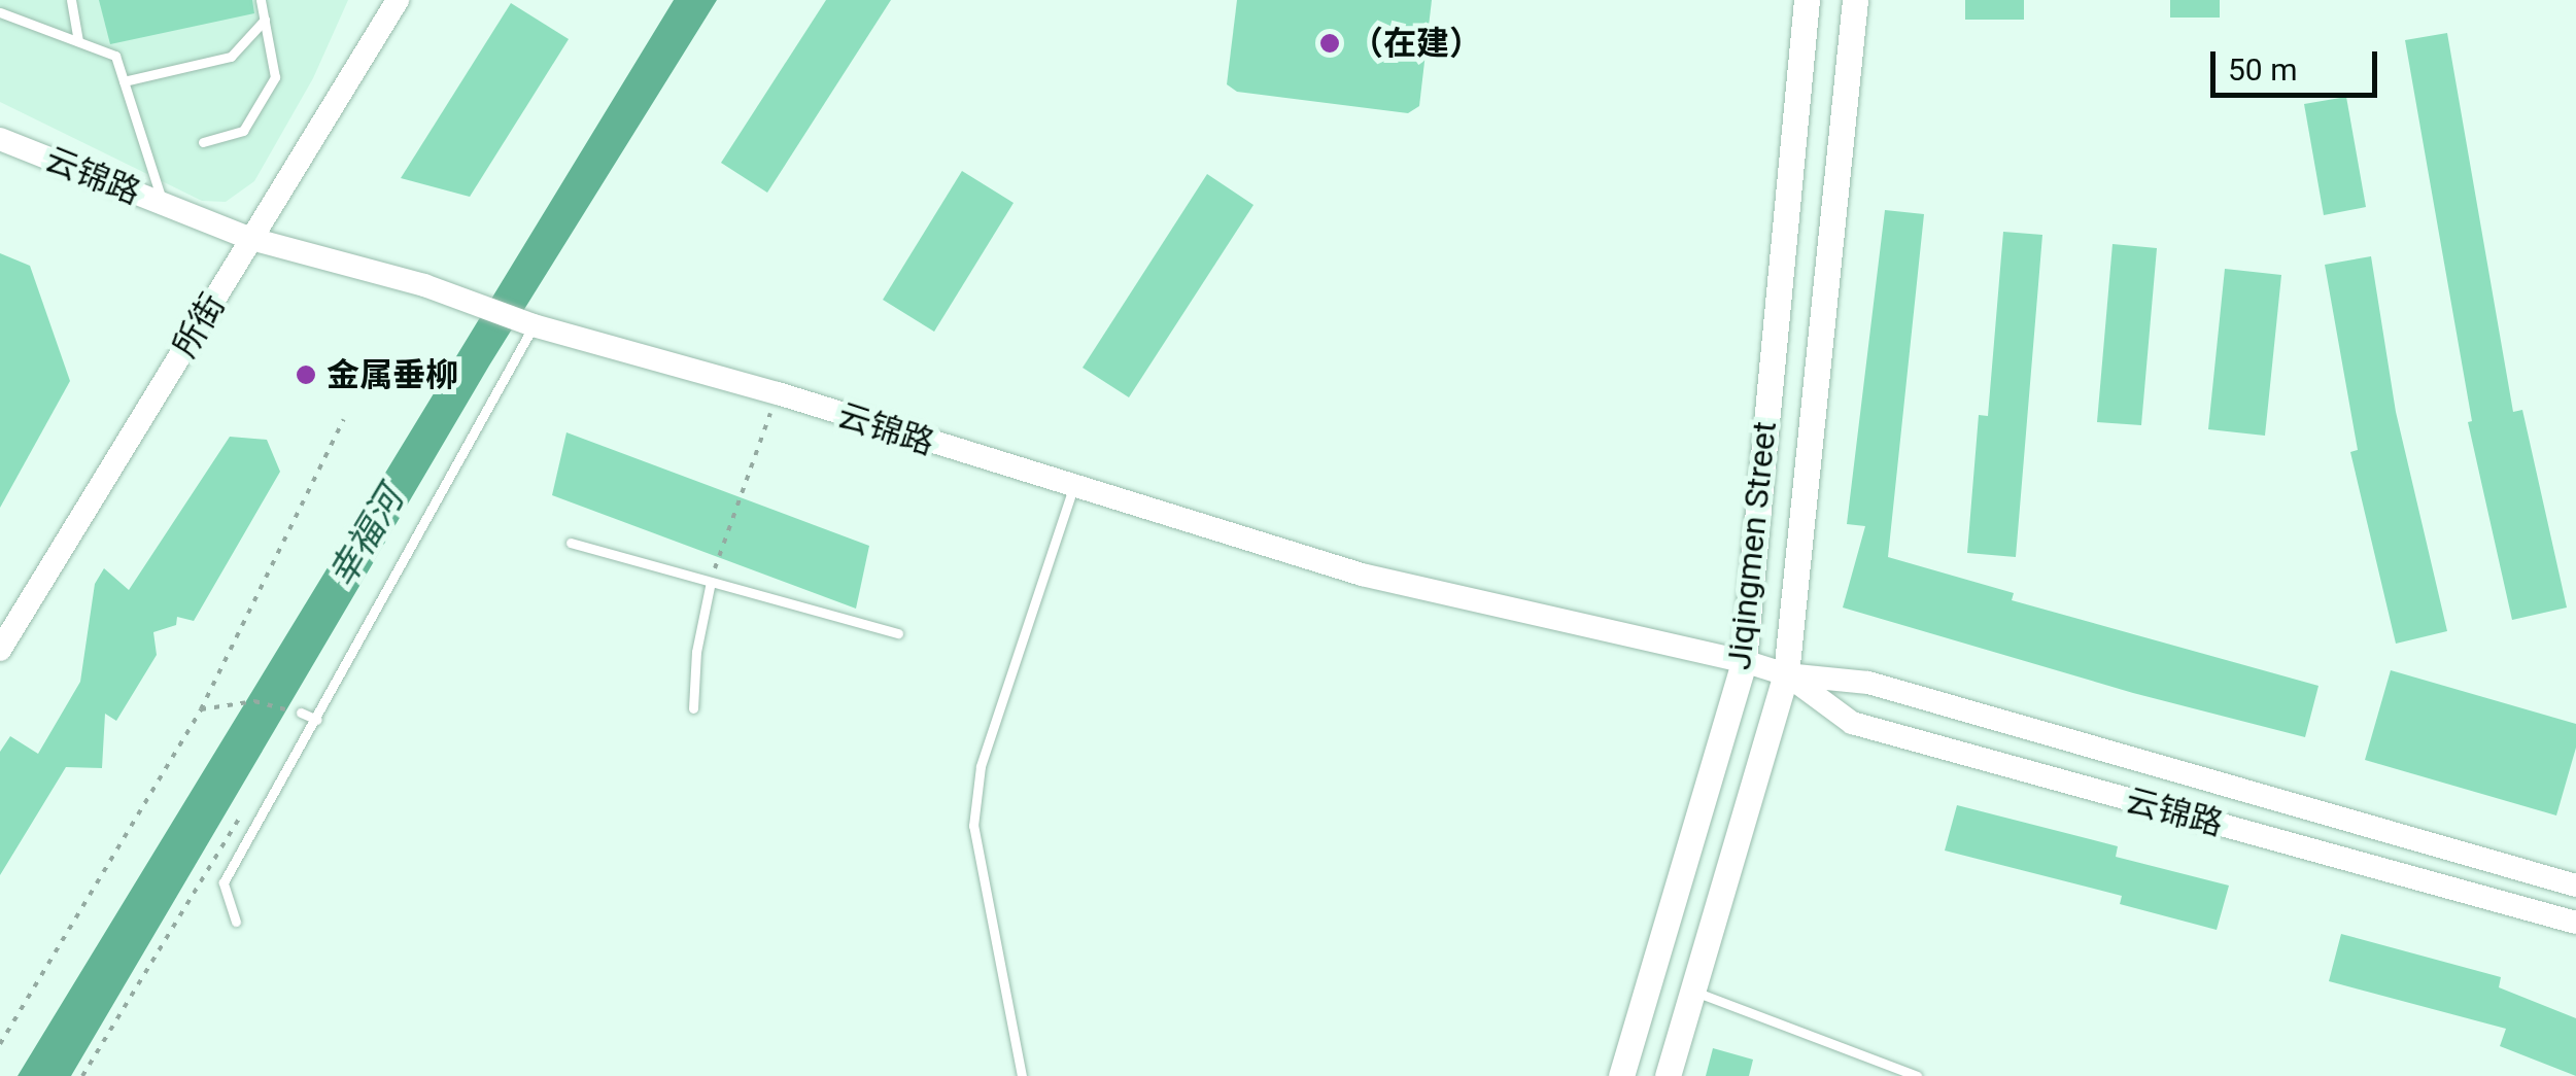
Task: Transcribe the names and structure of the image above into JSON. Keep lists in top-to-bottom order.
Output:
{
  "streets": {
    "main road": ["Jiqingmen Street"],
    "street": ["云锦路", "所街"]
  },
  "crossings": [
    ["云锦路", "所街"],
    ["云锦路", "Jiqingmen Street"]
  ],
  "water": ["幸福河"],
  "places": ["（在建）", "金属垂柳"],
  "scale_bar": "50 m"
}
